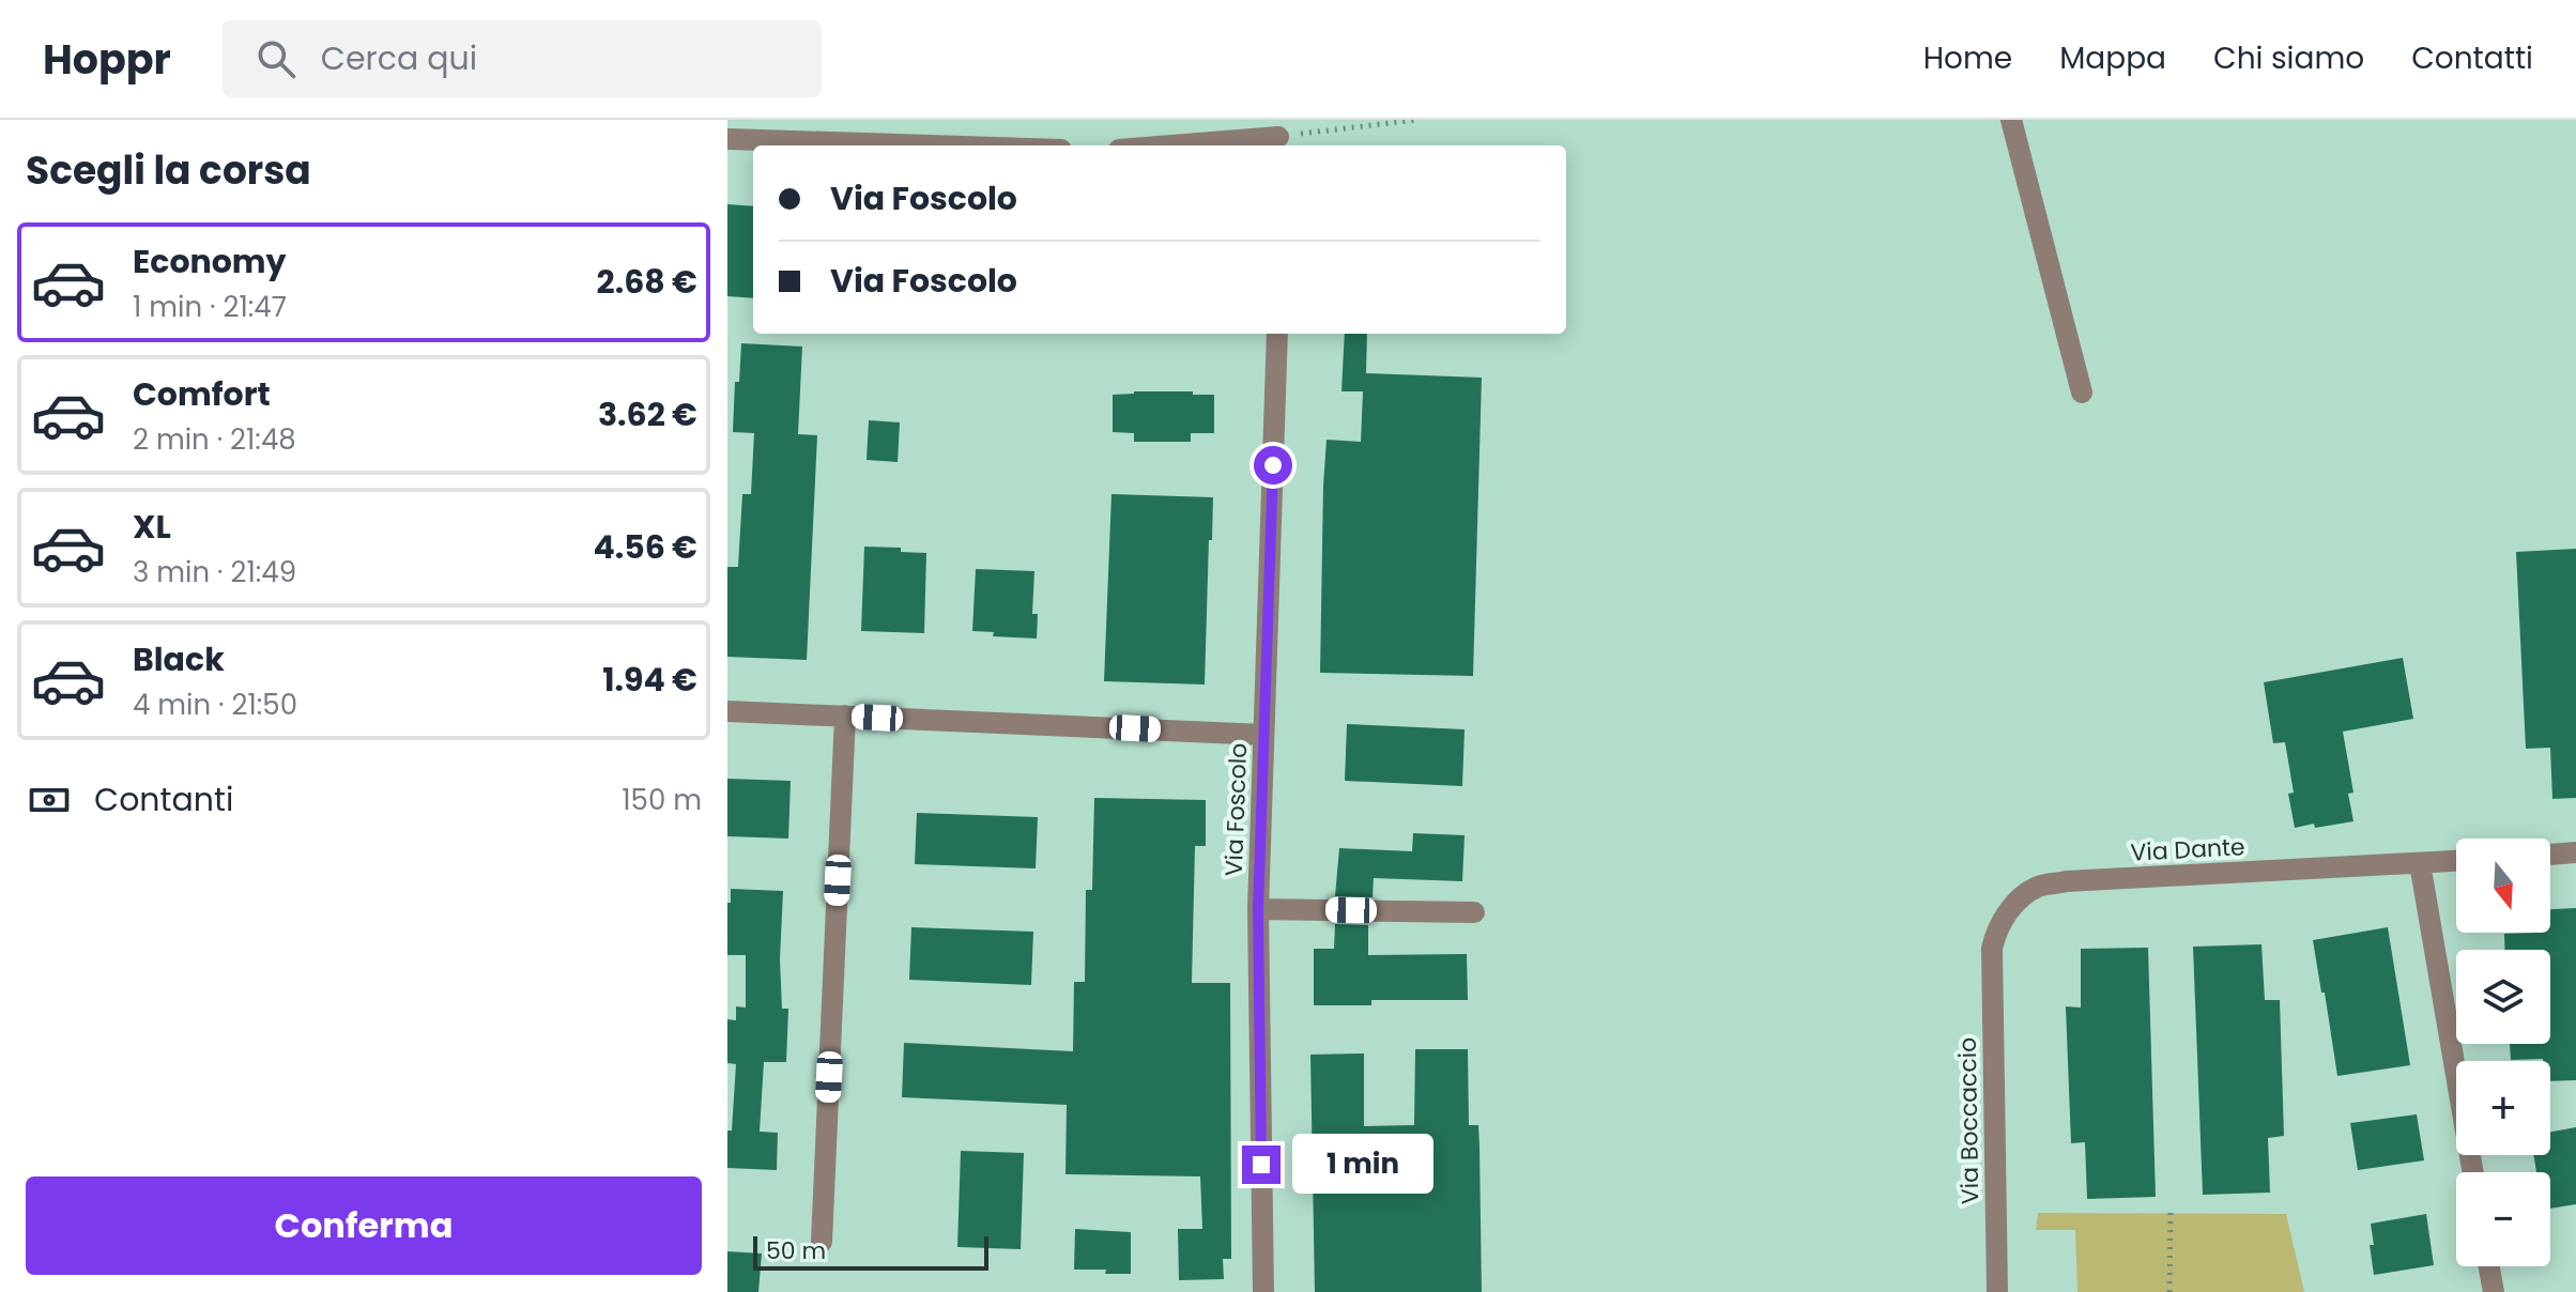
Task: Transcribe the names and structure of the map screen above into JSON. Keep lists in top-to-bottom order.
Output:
{
  "streets": {
    "street": ["Via Foscolo", "Via Dante", "Via Boccaccio"]
  },
  "crossings": [
    ["Via Dante", "Via Boccaccio"]
  ],
  "scale_bar": "50 m",
  "north": "bottom",
  "page": {
    "header": "Hoppr",
    "search": "Cerca qui",
    "nav": [
      "Home",
      "Mappa",
      "Chi siamo",
      "Contatti"
    ],
    "heading": "Scegli la corsa",
    "banner": ["Via Foscolo", "Via Foscolo"],
    "list": [
      {
        "name": "Economy",
        "note": "1 min · 21:47",
        "value": "2.68 €"
      },
      {
        "name": "Comfort",
        "note": "2 min · 21:48",
        "value": "3.62 €"
      },
      {
        "name": "XL",
        "note": "3 min · 21:49",
        "value": "4.56 €"
      },
      {
        "name": "Black",
        "note": "4 min · 21:50",
        "value": "1.94 €"
      }
    ],
    "pay": ["Contanti", "150 m"],
    "map_buttons": ["+", "−"],
    "bubble": "1 min",
    "buttons": "Conferma",
    "scale": "50 m"
  }
}
